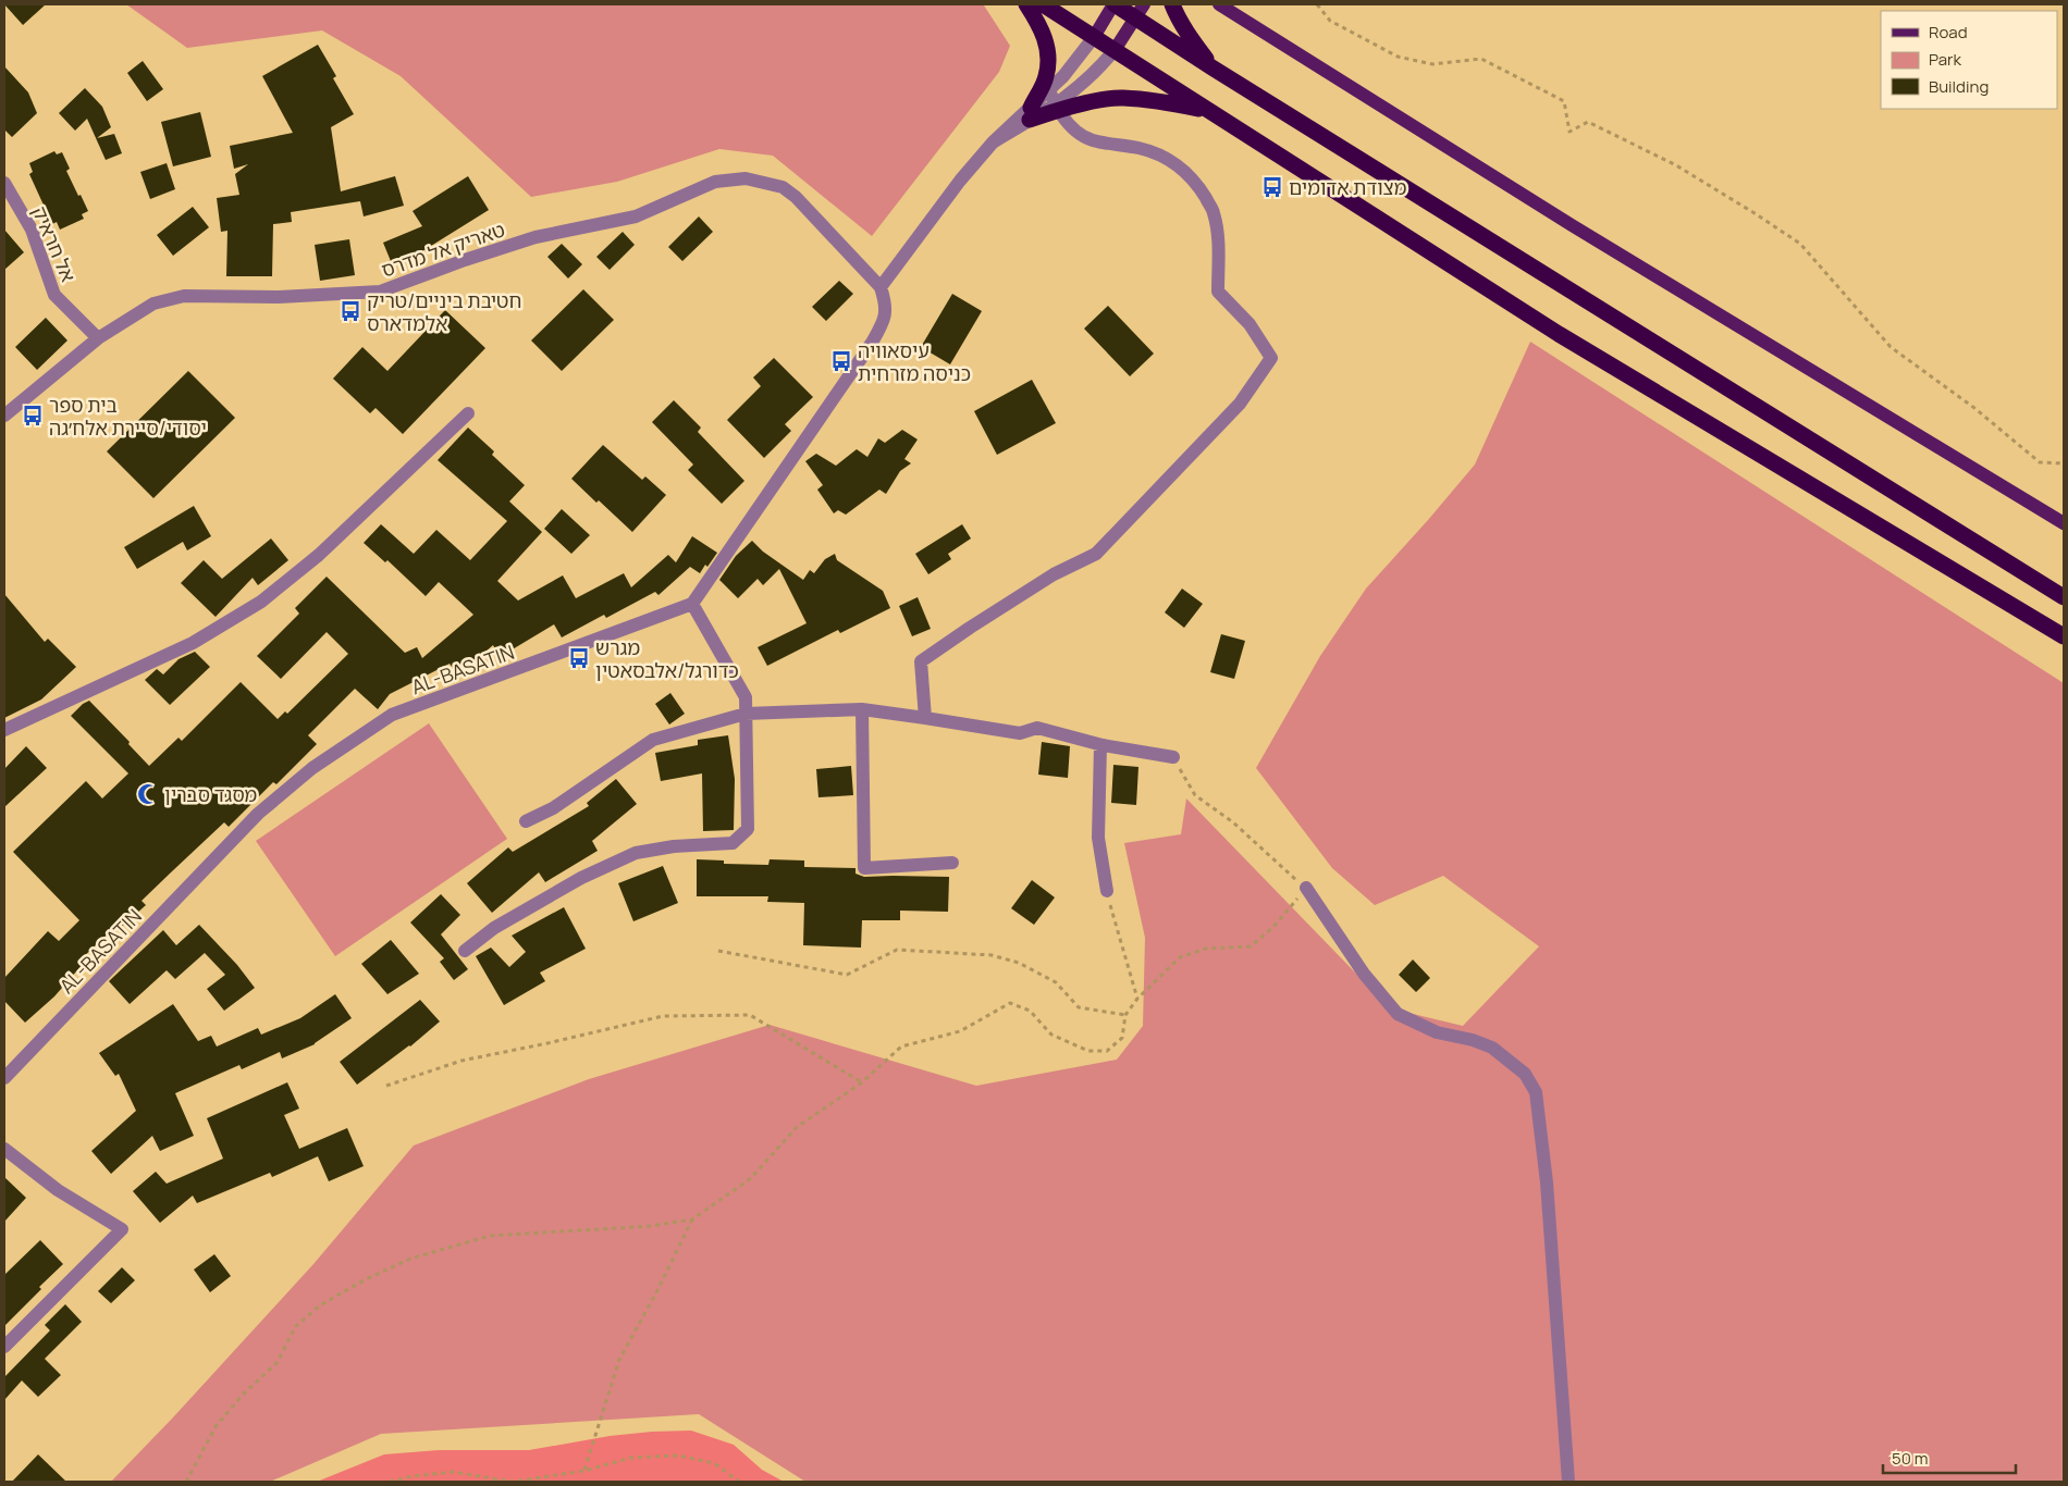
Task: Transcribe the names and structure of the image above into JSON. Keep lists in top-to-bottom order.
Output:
{
  "streets": {
    "street": ["אל חראיק", "טאריק אל מדרס", "AL-BASATIN"]
  },
  "crossings": [
    ["אל חראיק", "טאריק אל מדרס"]
  ],
  "places": {
    "bus stop": [
      "מצודת אדומים",
      "חטיבת ביניים/טריק אלמדארס",
      "עיסאוויה כניסה מזרחית",
      "בית ספר יסודי/סיירת אלח׳גה",
      "מגרש כדורגל/אלבסאטין"
    ],
    "mosque": ["מסגד סברין"]
  },
  "legend": ["Road", "Park", "Building"],
  "scale_bar": "50 m"
}
